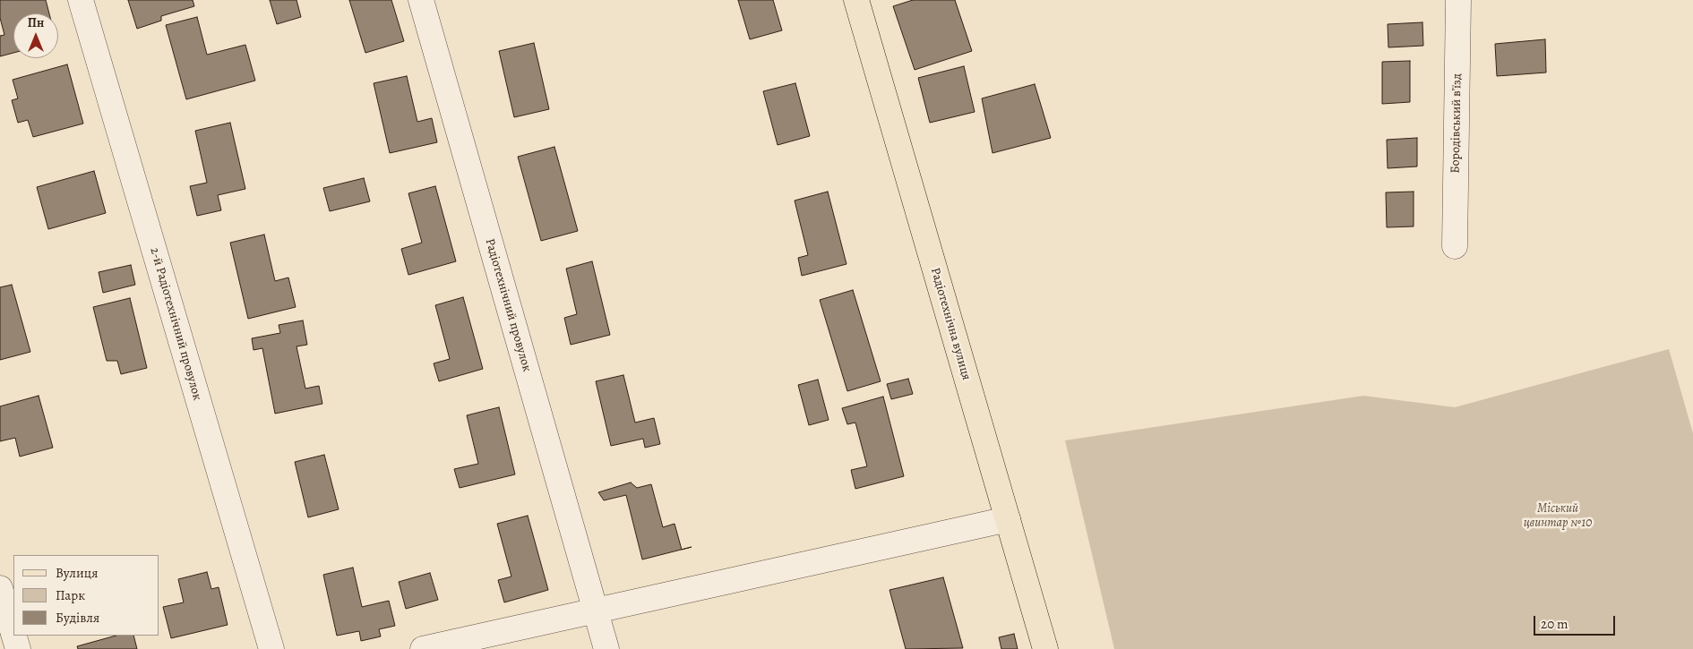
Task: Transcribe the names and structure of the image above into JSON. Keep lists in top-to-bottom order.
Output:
{
  "streets": {
    "main road": ["Радіотехнічна вулиця"],
    "street": ["Бородівський в’їзд", "Радіотехнічний провулок", "2-й Радіотехнічний провулок"]
  },
  "parks": ["Міський цвинтар №10"],
  "legend": ["Вулиця", "Парк", "Будівля"],
  "scale_bar": "20 m",
  "north": "top"
}
